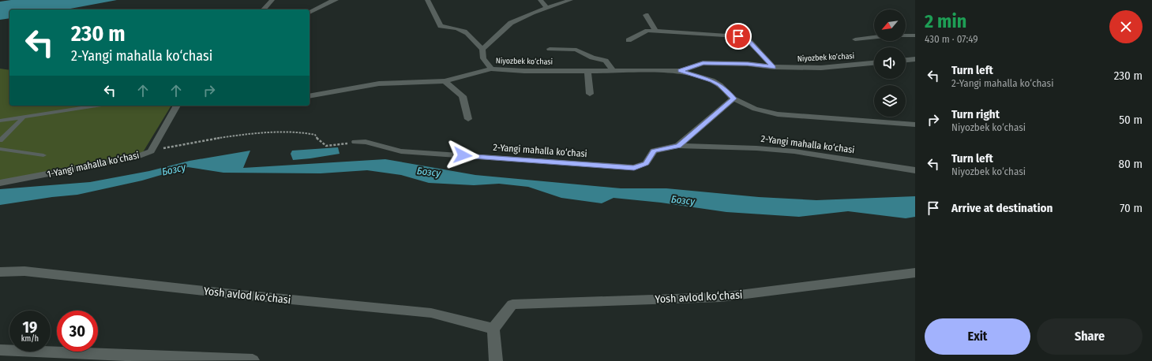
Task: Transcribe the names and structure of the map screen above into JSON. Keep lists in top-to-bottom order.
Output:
{
  "streets": {
    "street": [
      "Niyozbek ko‘chasi",
      "2-Yangi mahalla ko‘chasi",
      "1-Yangi mahalla ko‘chasi",
      "Yosh avlod ko‘chasi"
    ]
  },
  "water": ["Бозсу"],
  "north": "bottom left",
  "page": {
    "heading": ["2 min", "430 m · 07:49"],
    "turn": ["230 m", "2-Yangi mahalla ko‘chasi"],
    "list": [
      {
        "name": "Turn left",
        "note": "2-Yangi mahalla ko‘chasi",
        "value": "230 m"
      },
      {
        "name": "Turn right",
        "note": "Niyozbek ko‘chasi",
        "value": "50 m"
      },
      {
        "name": "Turn left",
        "note": "Niyozbek ko‘chasi",
        "value": "80 m"
      },
      {
        "name": "Arrive at destination",
        "value": "70 m"
      }
    ],
    "speed": "19 km/h",
    "limit": "30",
    "buttons": ["Exit", "Share"]
  }
}
